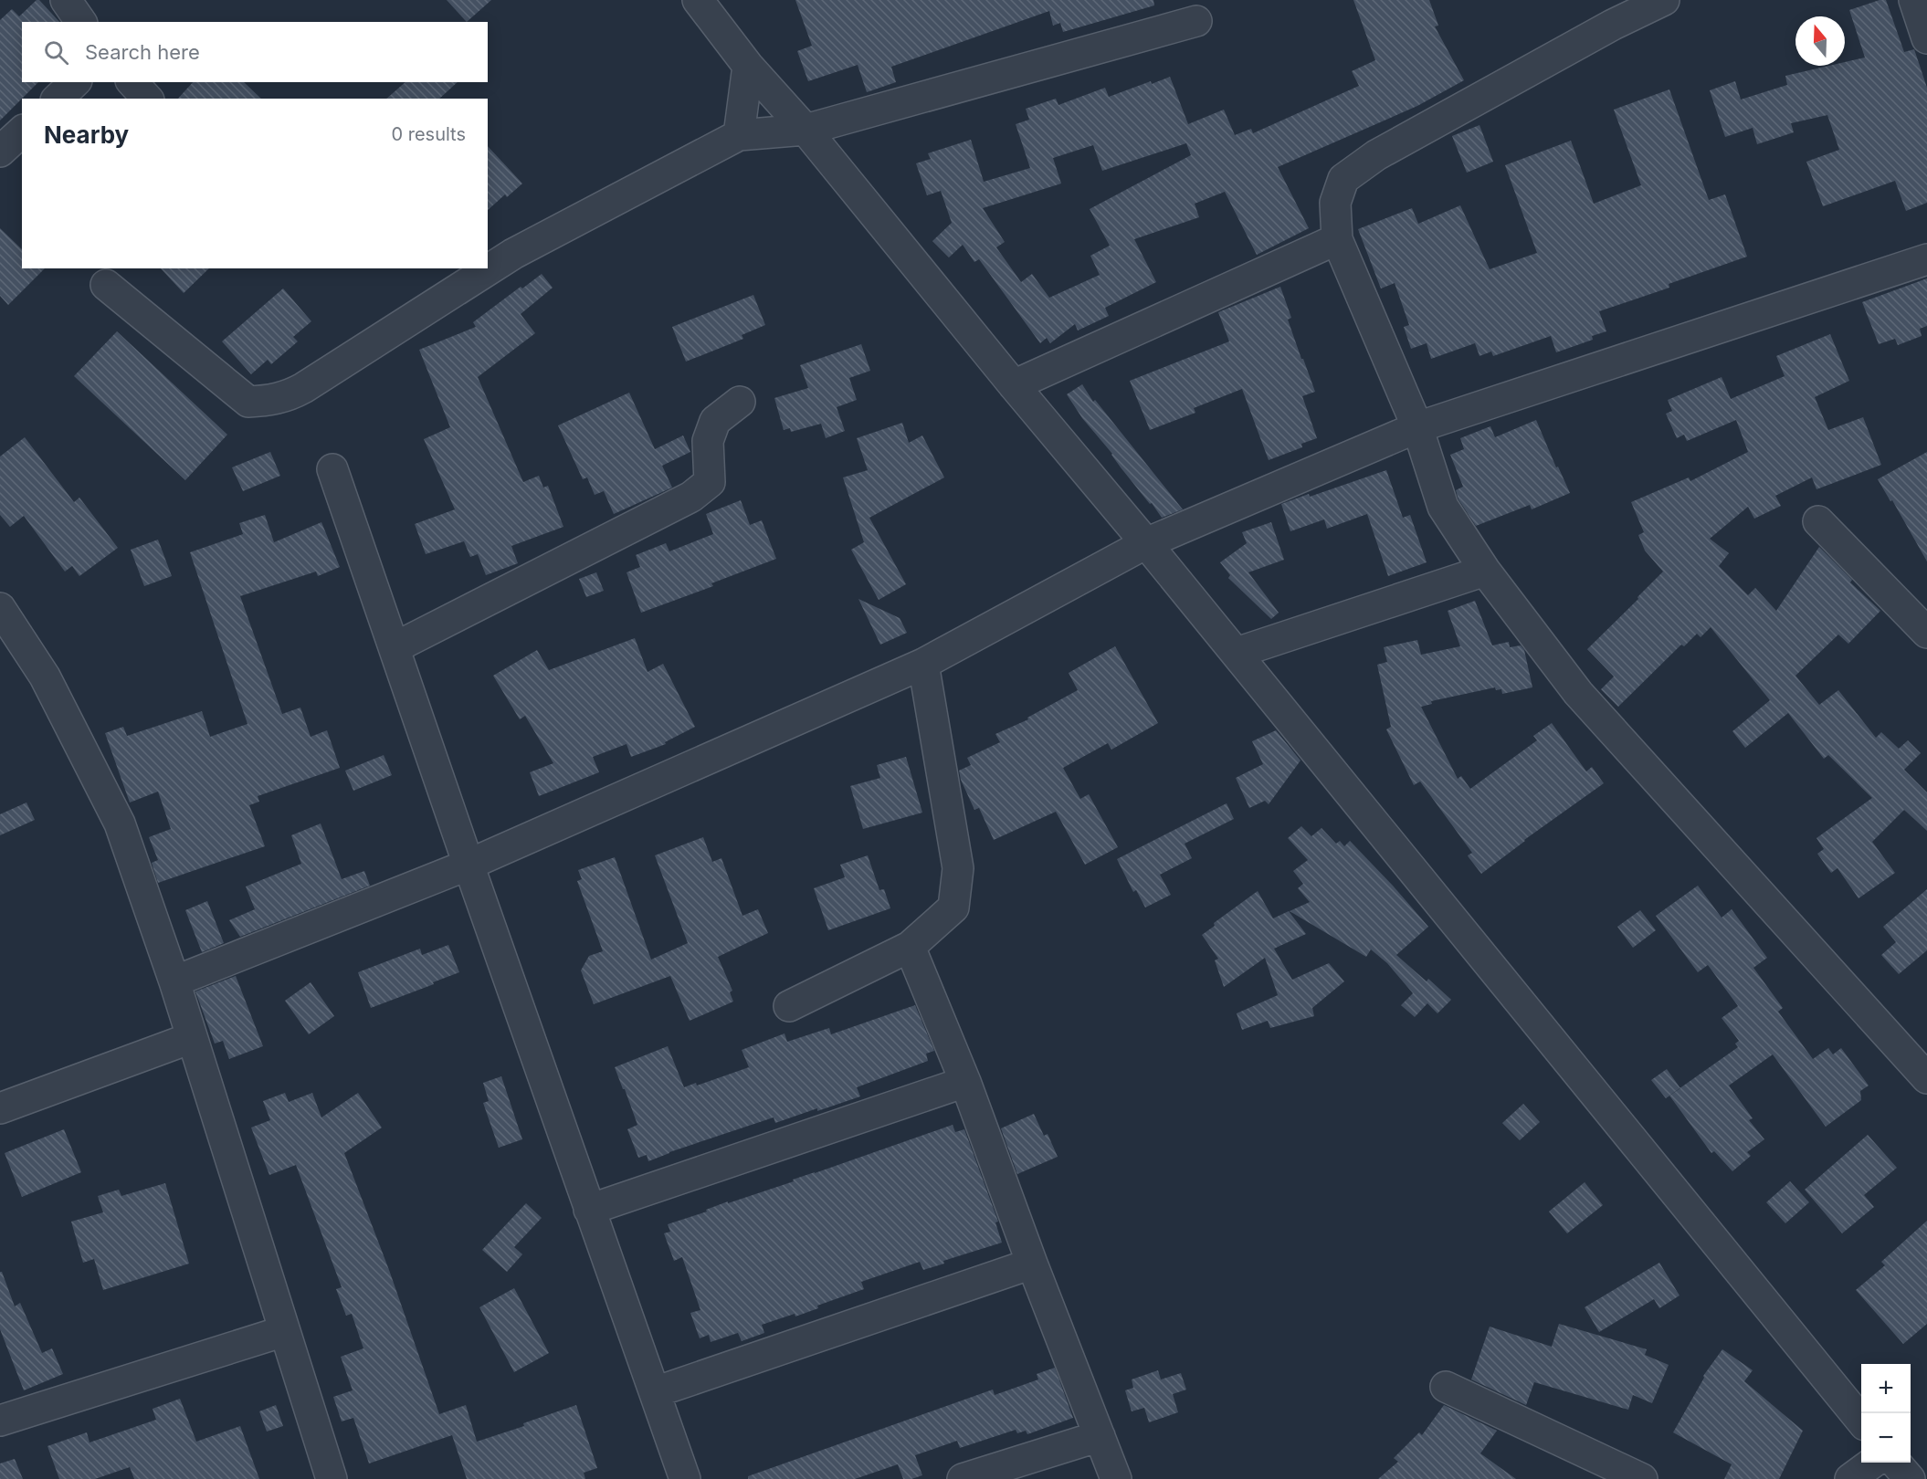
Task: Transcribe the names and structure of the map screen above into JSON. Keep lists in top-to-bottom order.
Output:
{
  "north": "top",
  "page": {
    "search": "Search here",
    "heading": ["Nearby", "0 results"],
    "map_buttons": ["+", "−"]
  }
}
